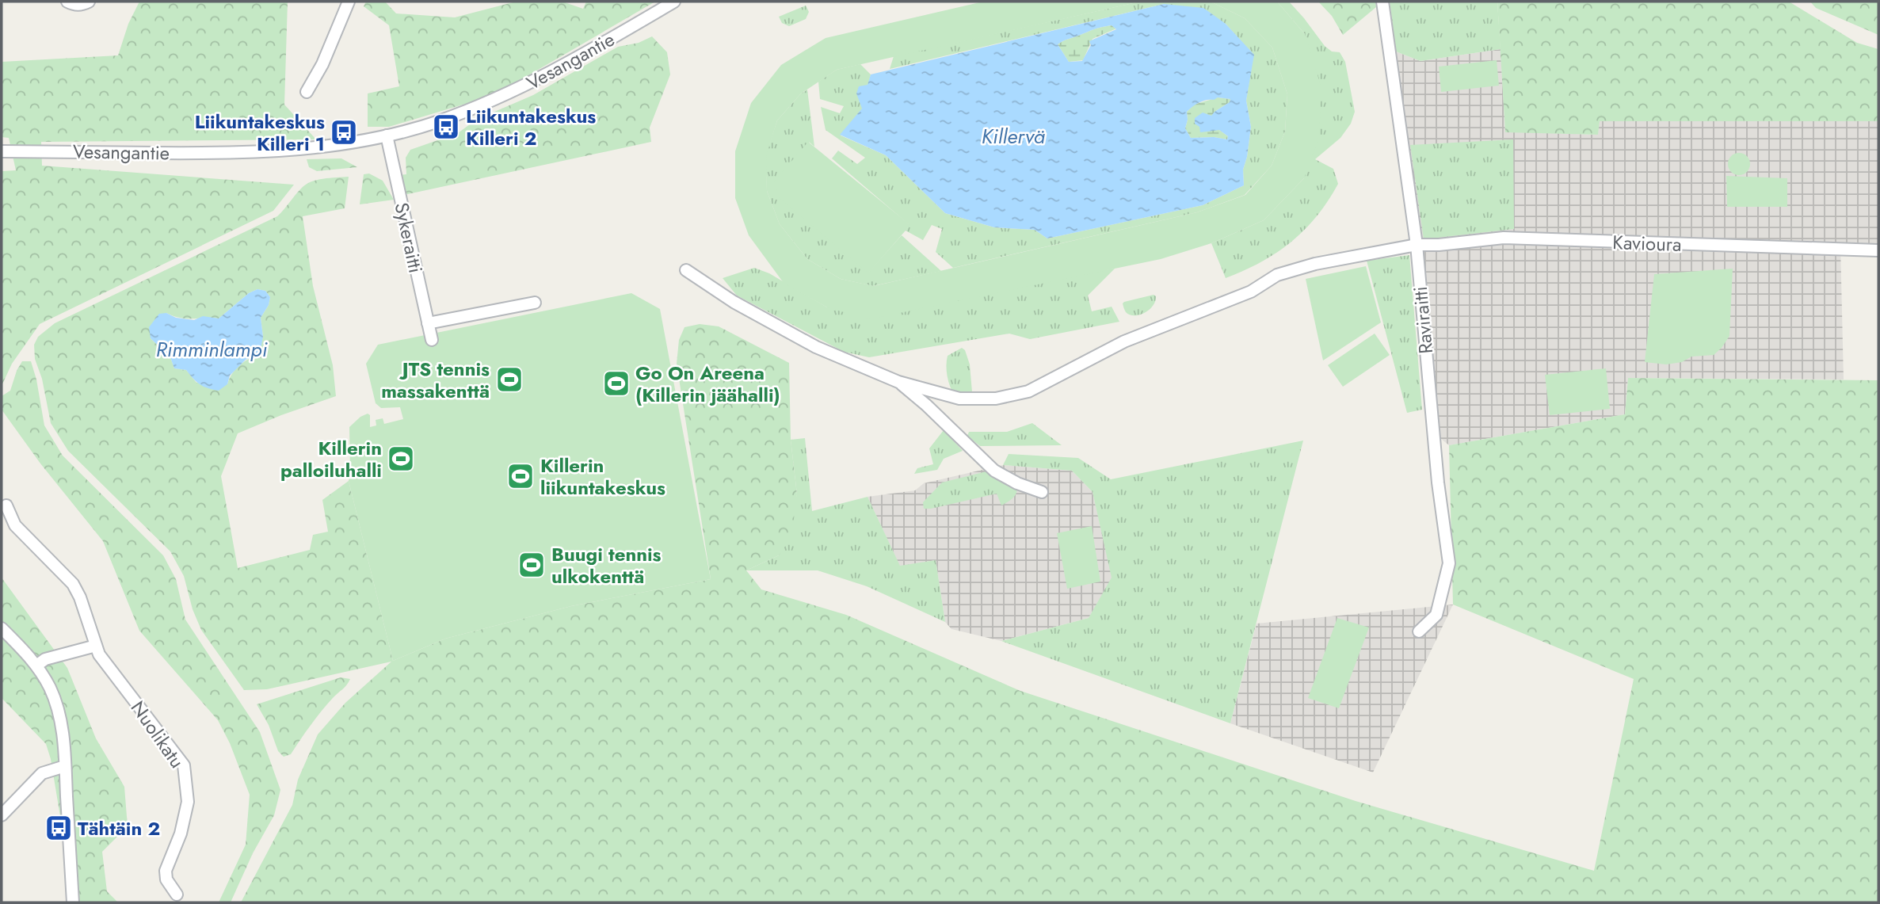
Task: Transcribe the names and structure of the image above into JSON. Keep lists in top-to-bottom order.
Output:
{
  "streets": {
    "street": [
      "Vesangantie",
      "Sykeraitti",
      "Kavioura",
      "Raviraitti",
      "Nuolikatu"
    ]
  },
  "crossings": [
    ["Vesangantie", "Sykeraitti"],
    ["Kavioura", "Raviraitti"]
  ],
  "water": ["Killervä", "Rimminlampi"],
  "places": {
    "bus stop": ["Liikuntakeskus Killeri 2", "Liikuntakeskus Killeri 1", "Tähtäin 2"],
    "sports": [
      "JTS tennis massakenttä",
      "Go On Areena (Killerin jäähalli)",
      "Killerin palloiluhalli",
      "Killerin liikuntakeskus",
      "Buugi tennis ulkokenttä"
    ]
  }
}
